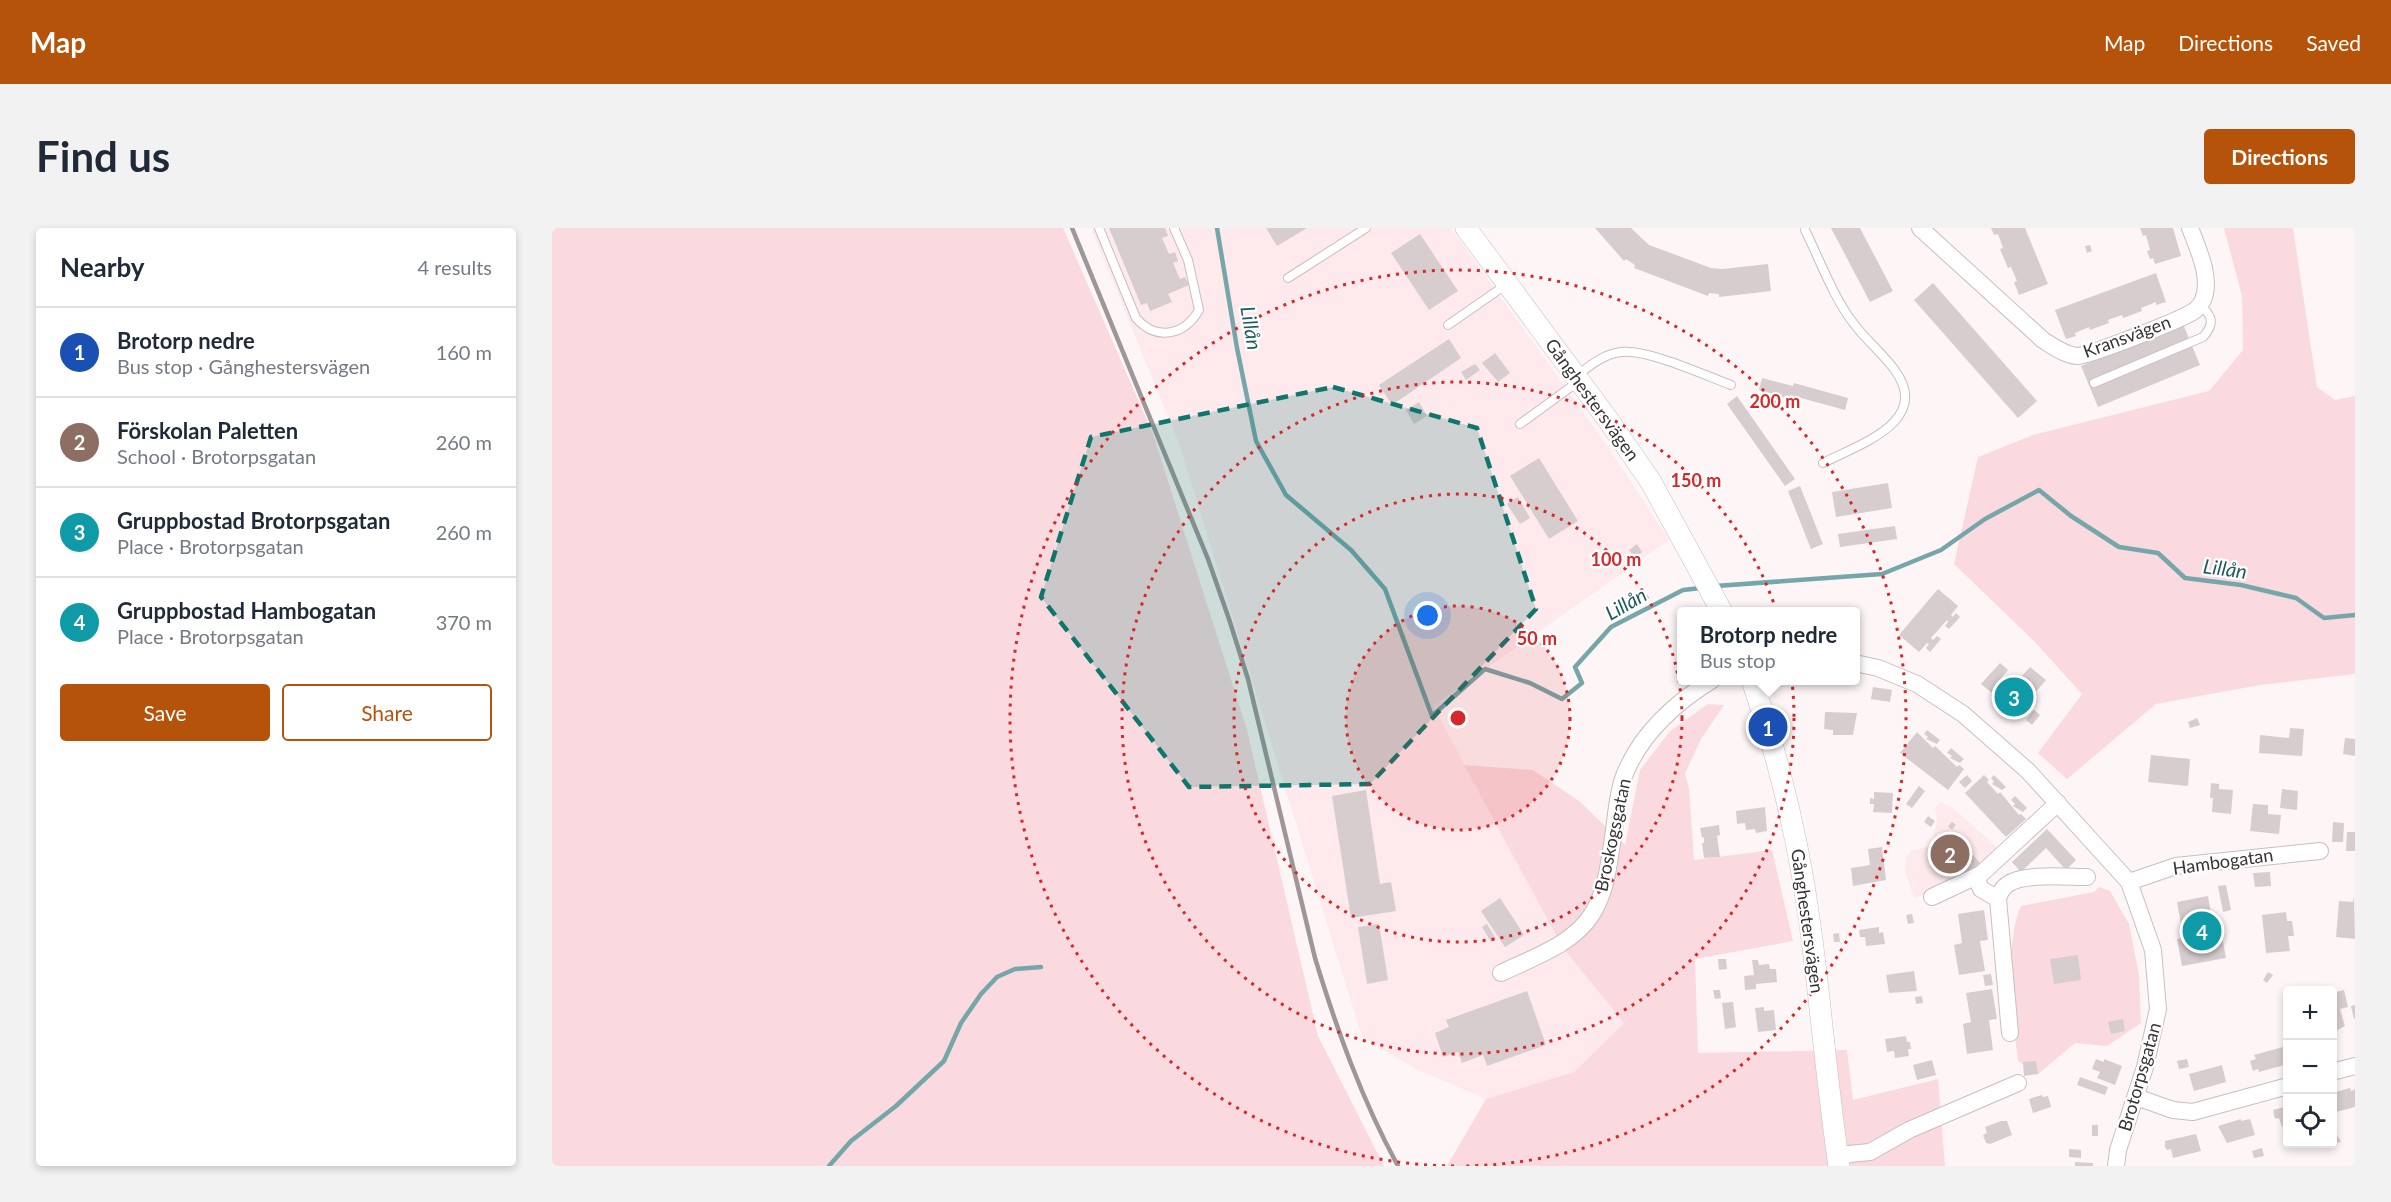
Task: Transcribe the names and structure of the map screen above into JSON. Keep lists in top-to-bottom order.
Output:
{
  "streets": {
    "street": [
      "Kransvägen",
      "Gånghestersvägen",
      "Broskogsgatan",
      "Hambogatan",
      "Brotorpsgatan"
    ]
  },
  "crossings": [
    ["Hambogatan", "Brotorpsgatan"]
  ],
  "water": ["Lillån"],
  "page": {
    "header": "Map",
    "nav": ["Map", "Directions", "Saved"],
    "buttons": [
      "Directions",
      ["Save", "Share"]
    ],
    "title": "Find us",
    "heading": ["Nearby", "4 results"],
    "list": [
      {
        "mark": "1",
        "name": "Brotorp nedre",
        "note": "Bus stop · Gånghestersvägen",
        "value": "160 m"
      },
      {
        "mark": "2",
        "name": "Förskolan Paletten",
        "note": "School · Brotorpsgatan",
        "value": "260 m"
      },
      {
        "mark": "3",
        "name": "Gruppbostad Brotorpsgatan",
        "note": "Place · Brotorpsgatan",
        "value": "260 m"
      },
      {
        "mark": "4",
        "name": "Gruppbostad Hambogatan",
        "note": "Place · Brotorpsgatan",
        "value": "370 m"
      }
    ],
    "popup": ["Brotorp nedre", "Bus stop"],
    "pins": [
      "3",
      "1",
      "2",
      "4"
    ],
    "map_buttons": ["+", "−"]
  },
  "rings": [
    "200 m",
    "150 m",
    "100 m",
    "50 m"
  ]
}
